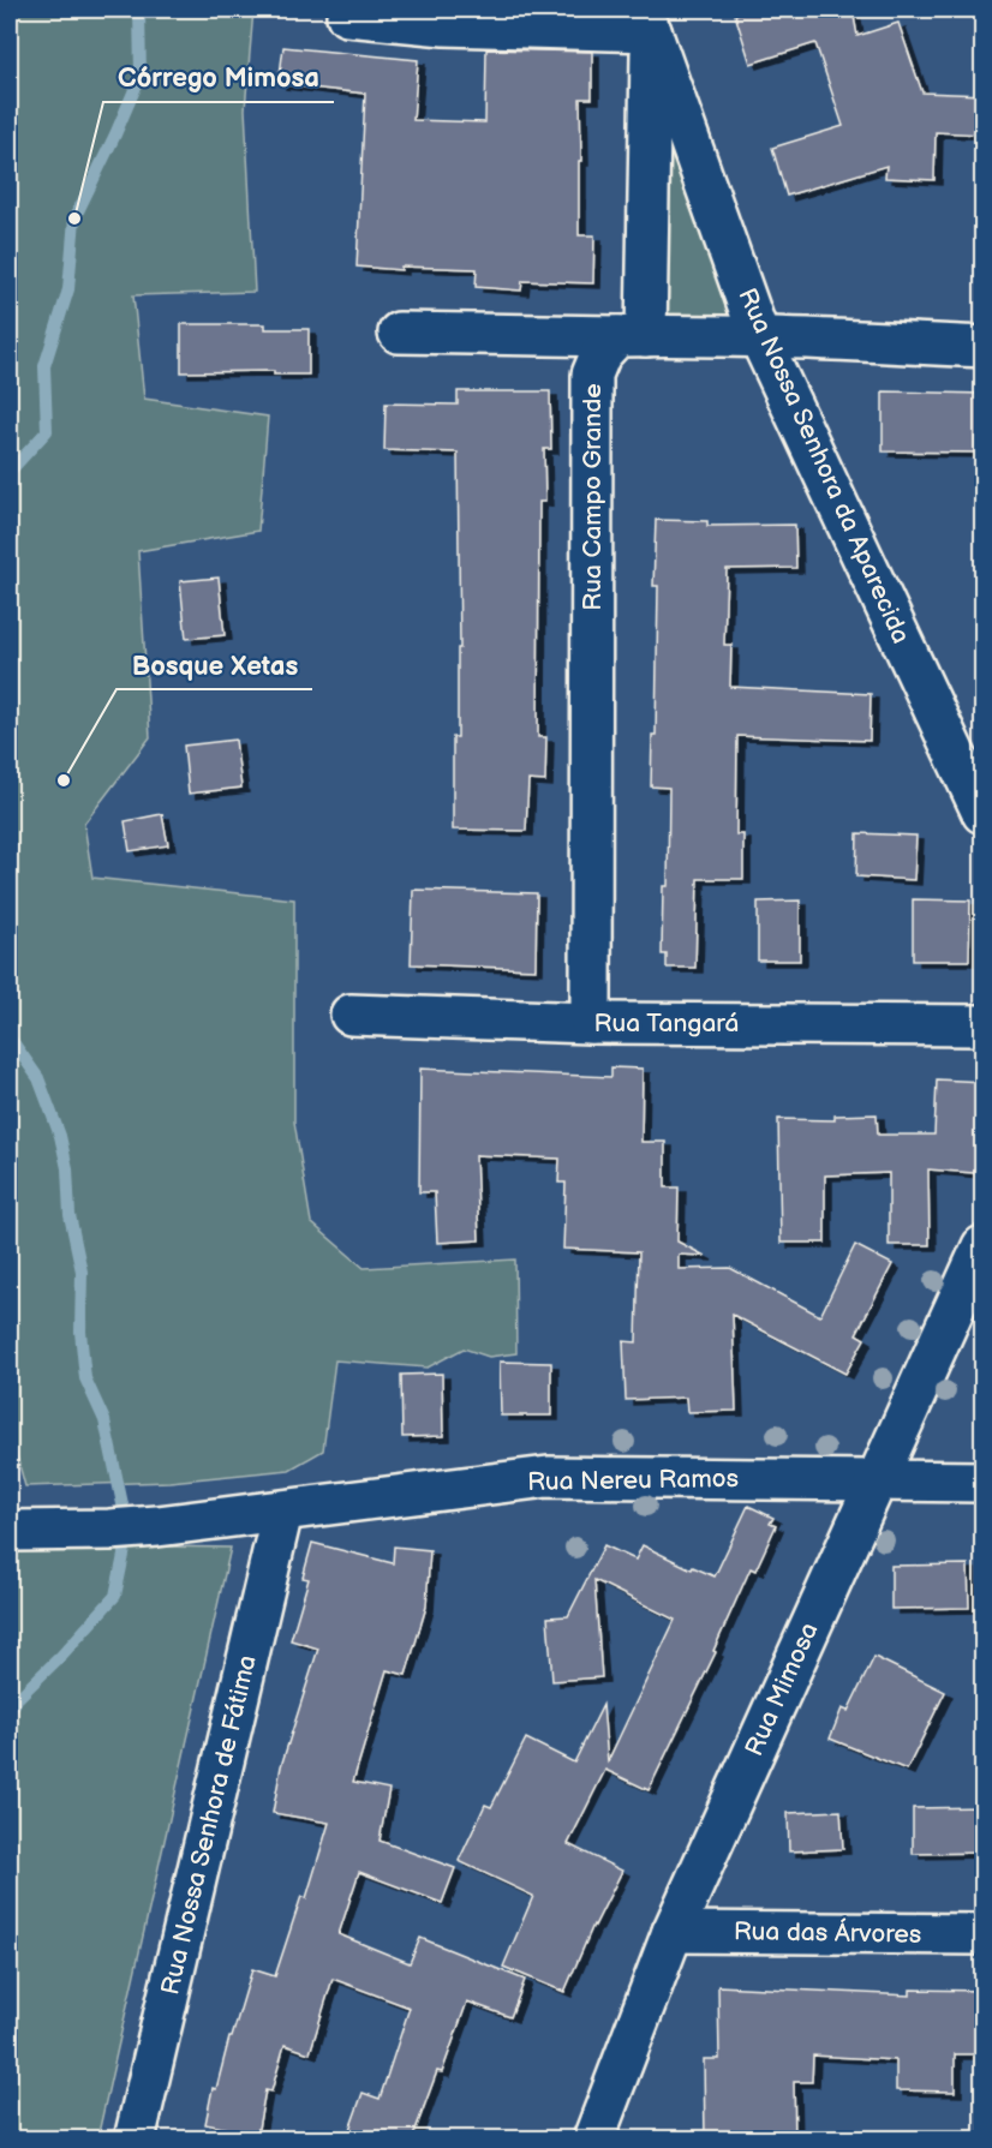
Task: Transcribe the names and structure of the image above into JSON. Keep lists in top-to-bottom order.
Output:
{
  "streets": {
    "street": [
      "Rua Nossa Senhora da Aparecida",
      "Rua Campo Grande",
      "Rua Tangará",
      "Rua Nereu Ramos",
      "Rua Mimosa",
      "Rua Nossa Senhora de Fátima",
      "Rua das Árvores"
    ]
  },
  "crossings": [
    ["Rua Campo Grande", "Rua Tangará"],
    ["Rua Nereu Ramos", "Rua Mimosa"],
    ["Rua Nereu Ramos", "Rua Nossa Senhora de Fátima"],
    ["Rua Mimosa", "Rua das Árvores"]
  ],
  "places": ["Córrego Mimosa", "Bosque Xetas"]
}
